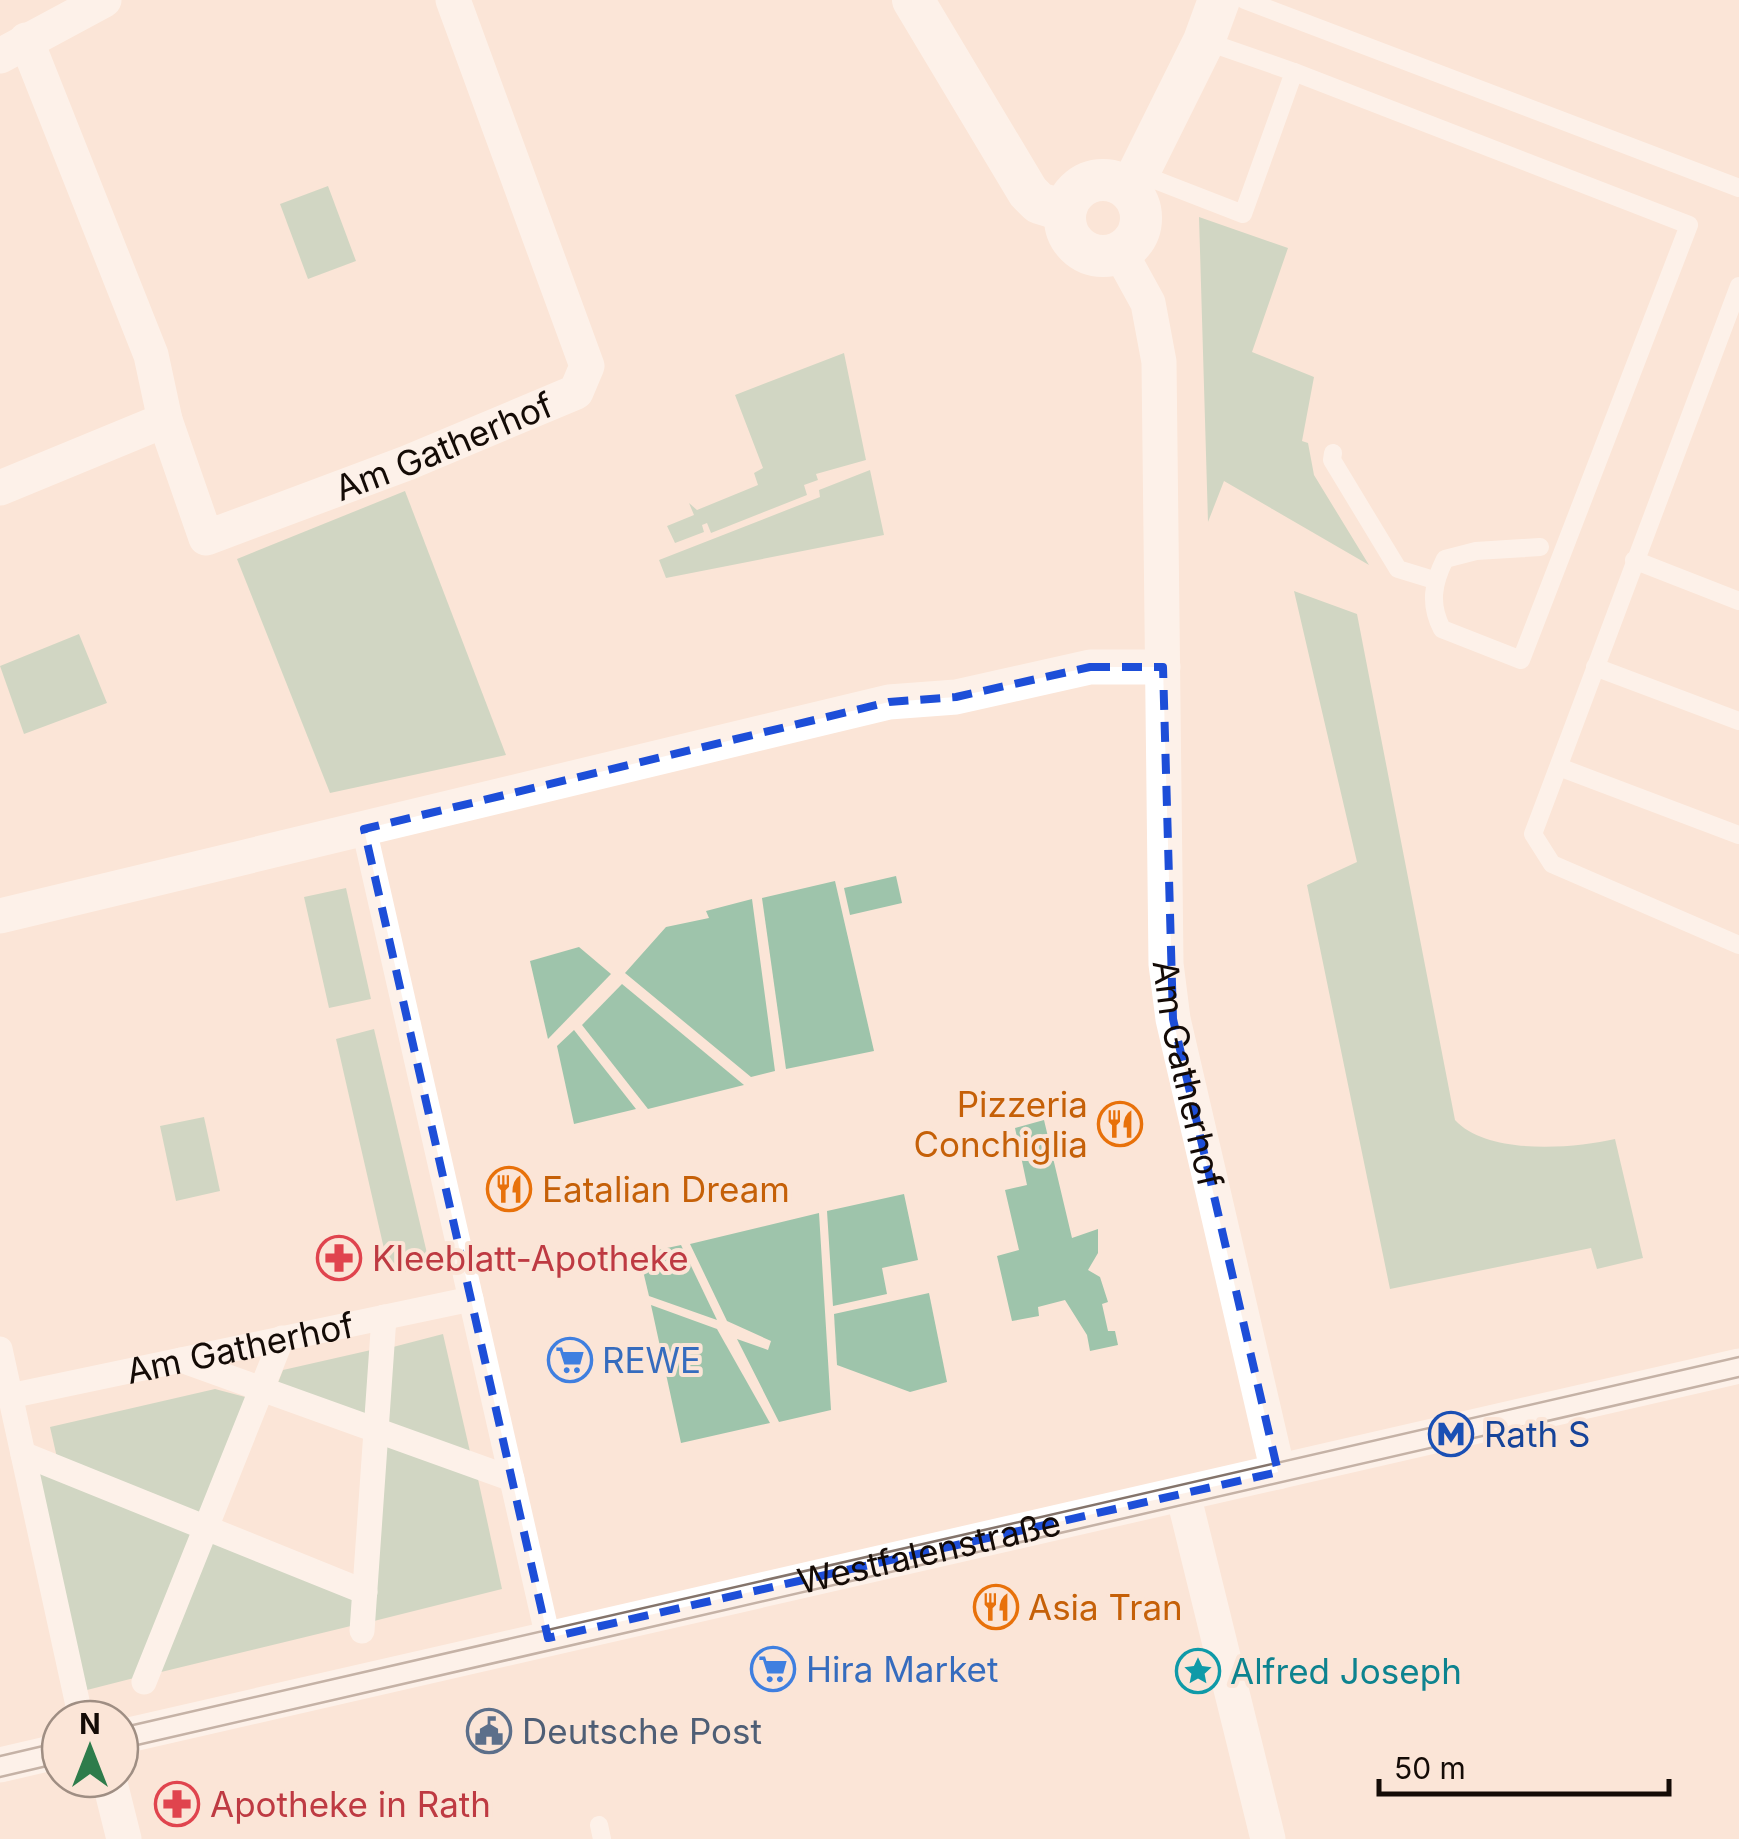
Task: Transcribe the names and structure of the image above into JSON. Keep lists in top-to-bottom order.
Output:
{
  "streets": {
    "street": ["Am Gatherhof", "Westfalenstraße"]
  },
  "crossings": [
    ["Am Gatherhof", "Westfalenstraße"]
  ],
  "places": {
    "restaurant": ["Pizzeria Conchiglia", "Eatalian Dream", "Asia Tran"],
    "pharmacy": ["Kleeblatt-Apotheke", "Apotheke in Rath"],
    "supermarket": ["REWE", "Hira Market"],
    "metro station": ["Rath S"],
    "place": ["Alfred Joseph"],
    "public building": ["Deutsche Post"]
  },
  "scale_bar": "50 m",
  "north": "top"
}
